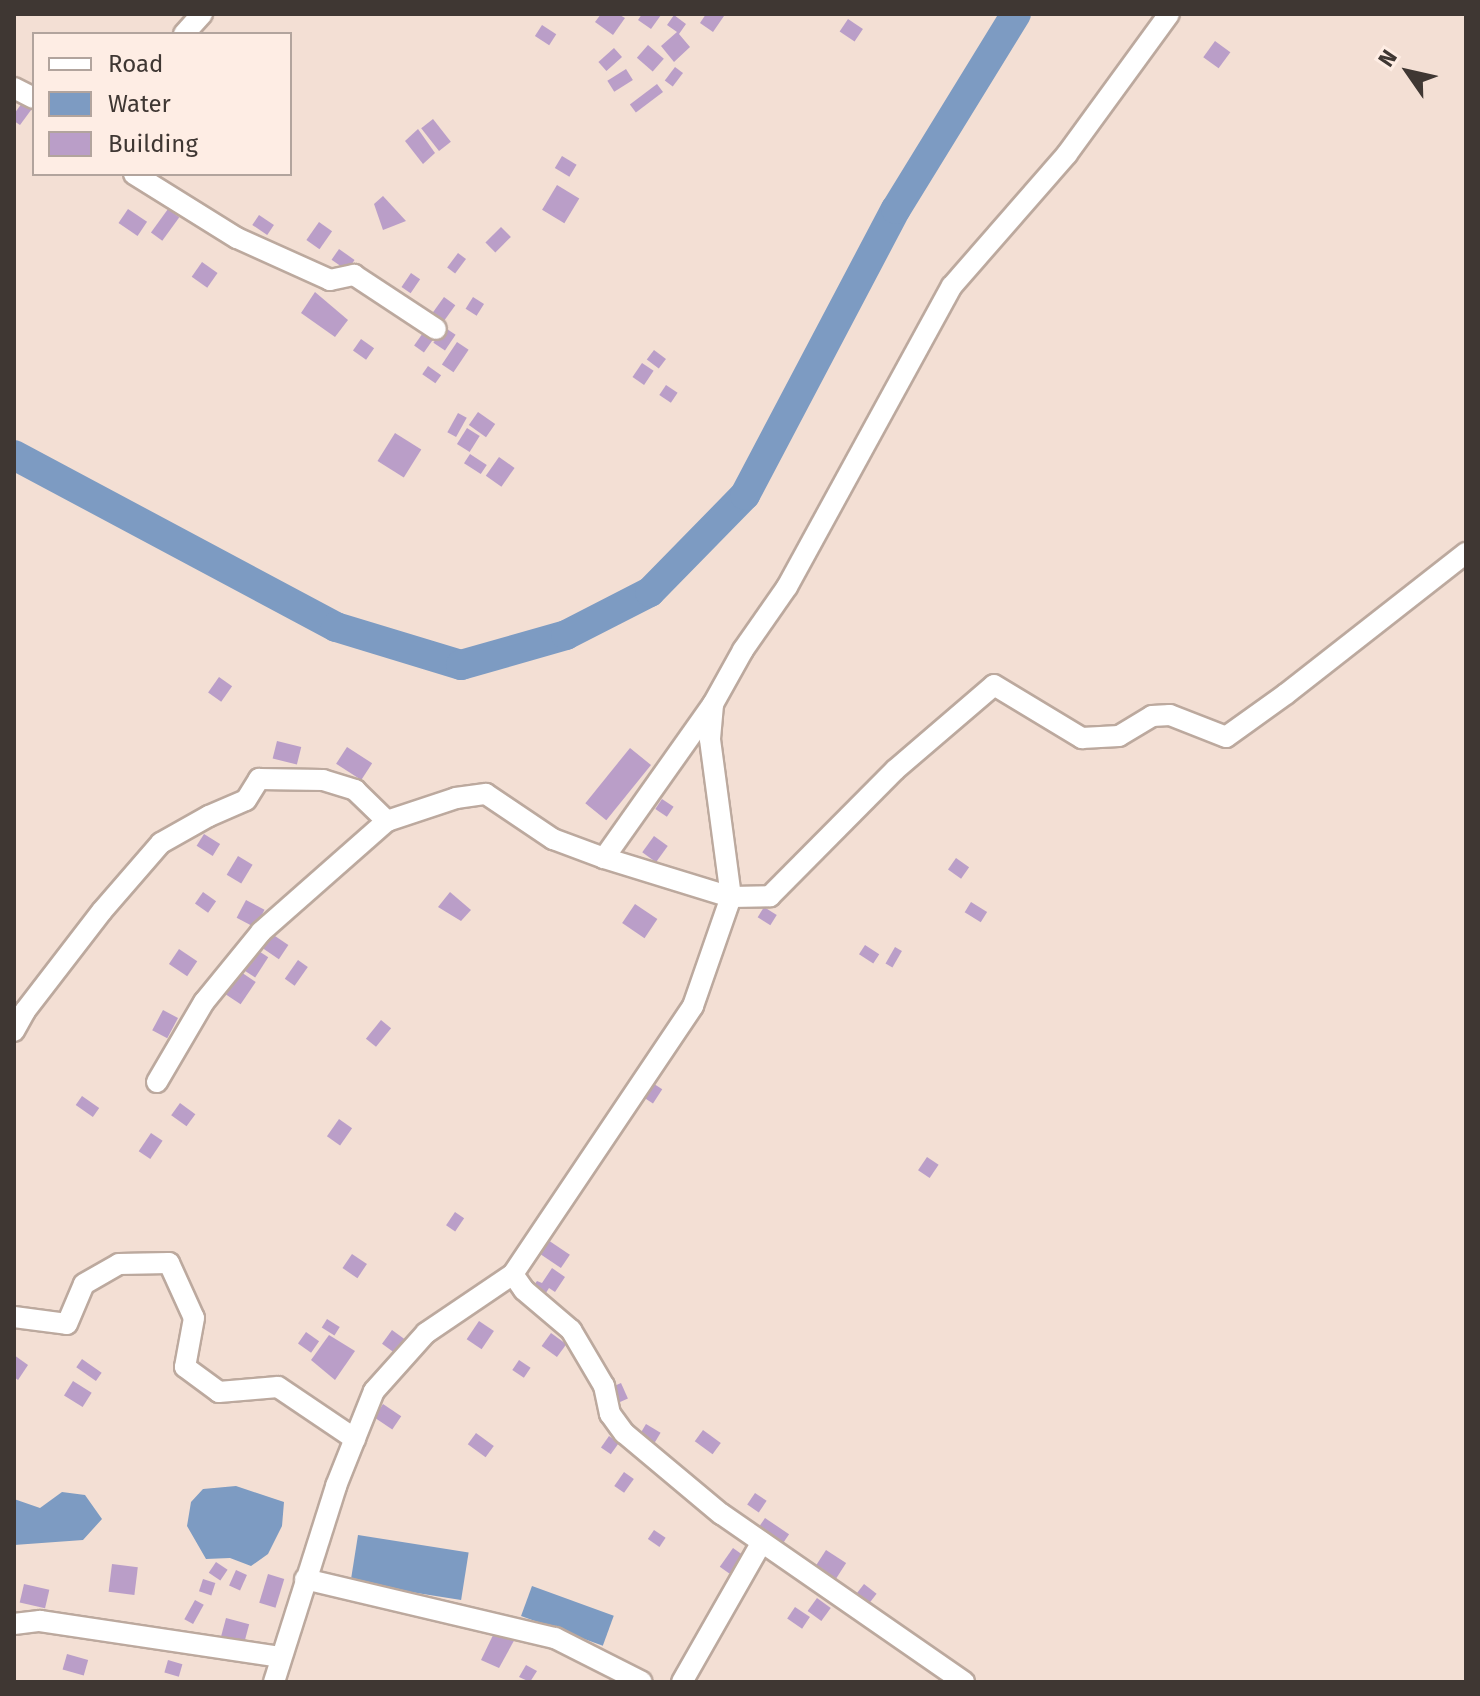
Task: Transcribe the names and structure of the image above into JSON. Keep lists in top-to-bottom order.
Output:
{
  "legend": ["Road", "Water", "Building"],
  "north": "top left"
}
